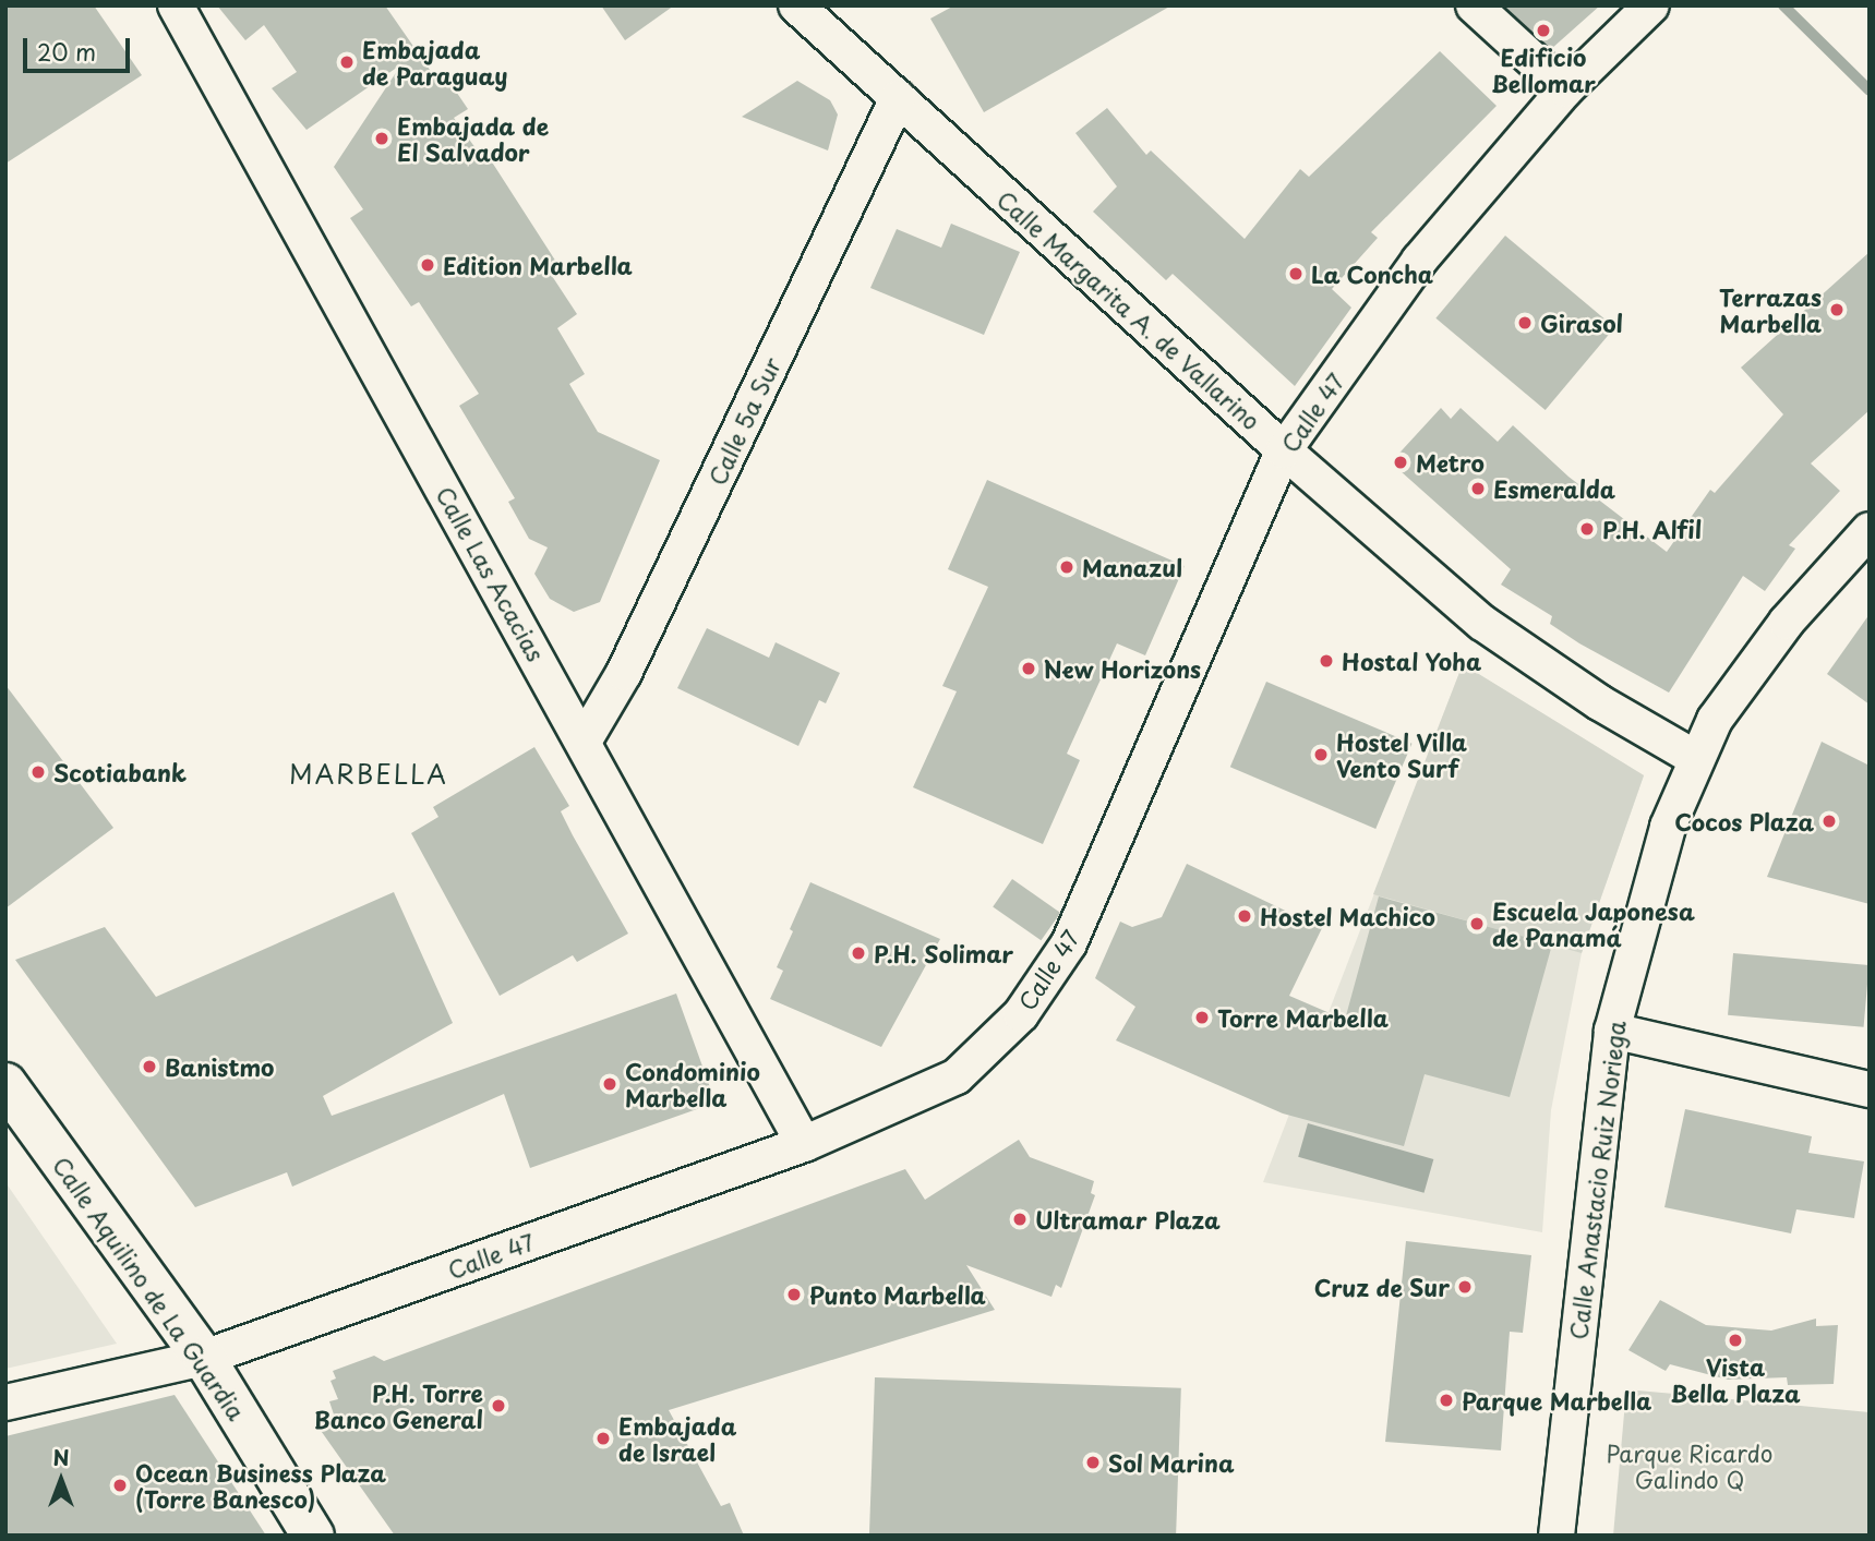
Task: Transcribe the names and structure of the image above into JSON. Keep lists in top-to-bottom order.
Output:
{
  "streets": {
    "street": [
      "Calle Margarita A. de Vallarino",
      "Calle 47",
      "Calle 5a Sur",
      "Calle Las Acacias",
      "Calle Anastacio Ruiz Noriega",
      "Calle Aquilino de La Guardia"
    ]
  },
  "crossings": [
    ["Calle Margarita A. de Vallarino", "Calle 47"],
    ["Calle Margarita A. de Vallarino", "Calle 5a Sur"],
    ["Calle Margarita A. de Vallarino", "Calle Anastacio Ruiz Noriega"],
    ["Calle 47", "Calle Las Acacias"],
    ["Calle 47", "Calle Aquilino de La Guardia"],
    ["Calle 5a Sur", "Calle Las Acacias"]
  ],
  "districts": ["MARBELLA"],
  "parks": ["Parque Ricardo Galindo Q"],
  "places": [
    "Edificio Bellomar",
    "Embajada de Paraguay",
    "Embajada de El Salvador",
    "Edition Marbella",
    "La Concha",
    "Terrazas Marbella",
    "Girasol",
    "Metro",
    "Esmeralda",
    "P.H. Alfil",
    "Manazul",
    "Hostal Yoha",
    "New Horizons",
    "Hostel Villa Vento Surf",
    "Scotiabank",
    "Cocos Plaza",
    "Hostel Machico",
    "Escuela Japonesa de Panamá",
    "P.H. Solimar",
    "Torre Marbella",
    "Banistmo",
    "Condominio Marbella",
    "Ultramar Plaza",
    "Cruz de Sur",
    "Punto Marbella",
    "Vista Bella Plaza",
    "Parque Marbella",
    "P.H. Torre Banco General",
    "Embajada de Israel",
    "Sol Marina",
    "Ocean Business Plaza (Torre Banesco)"
  ],
  "scale_bar": "20 m",
  "north": "top"
}
